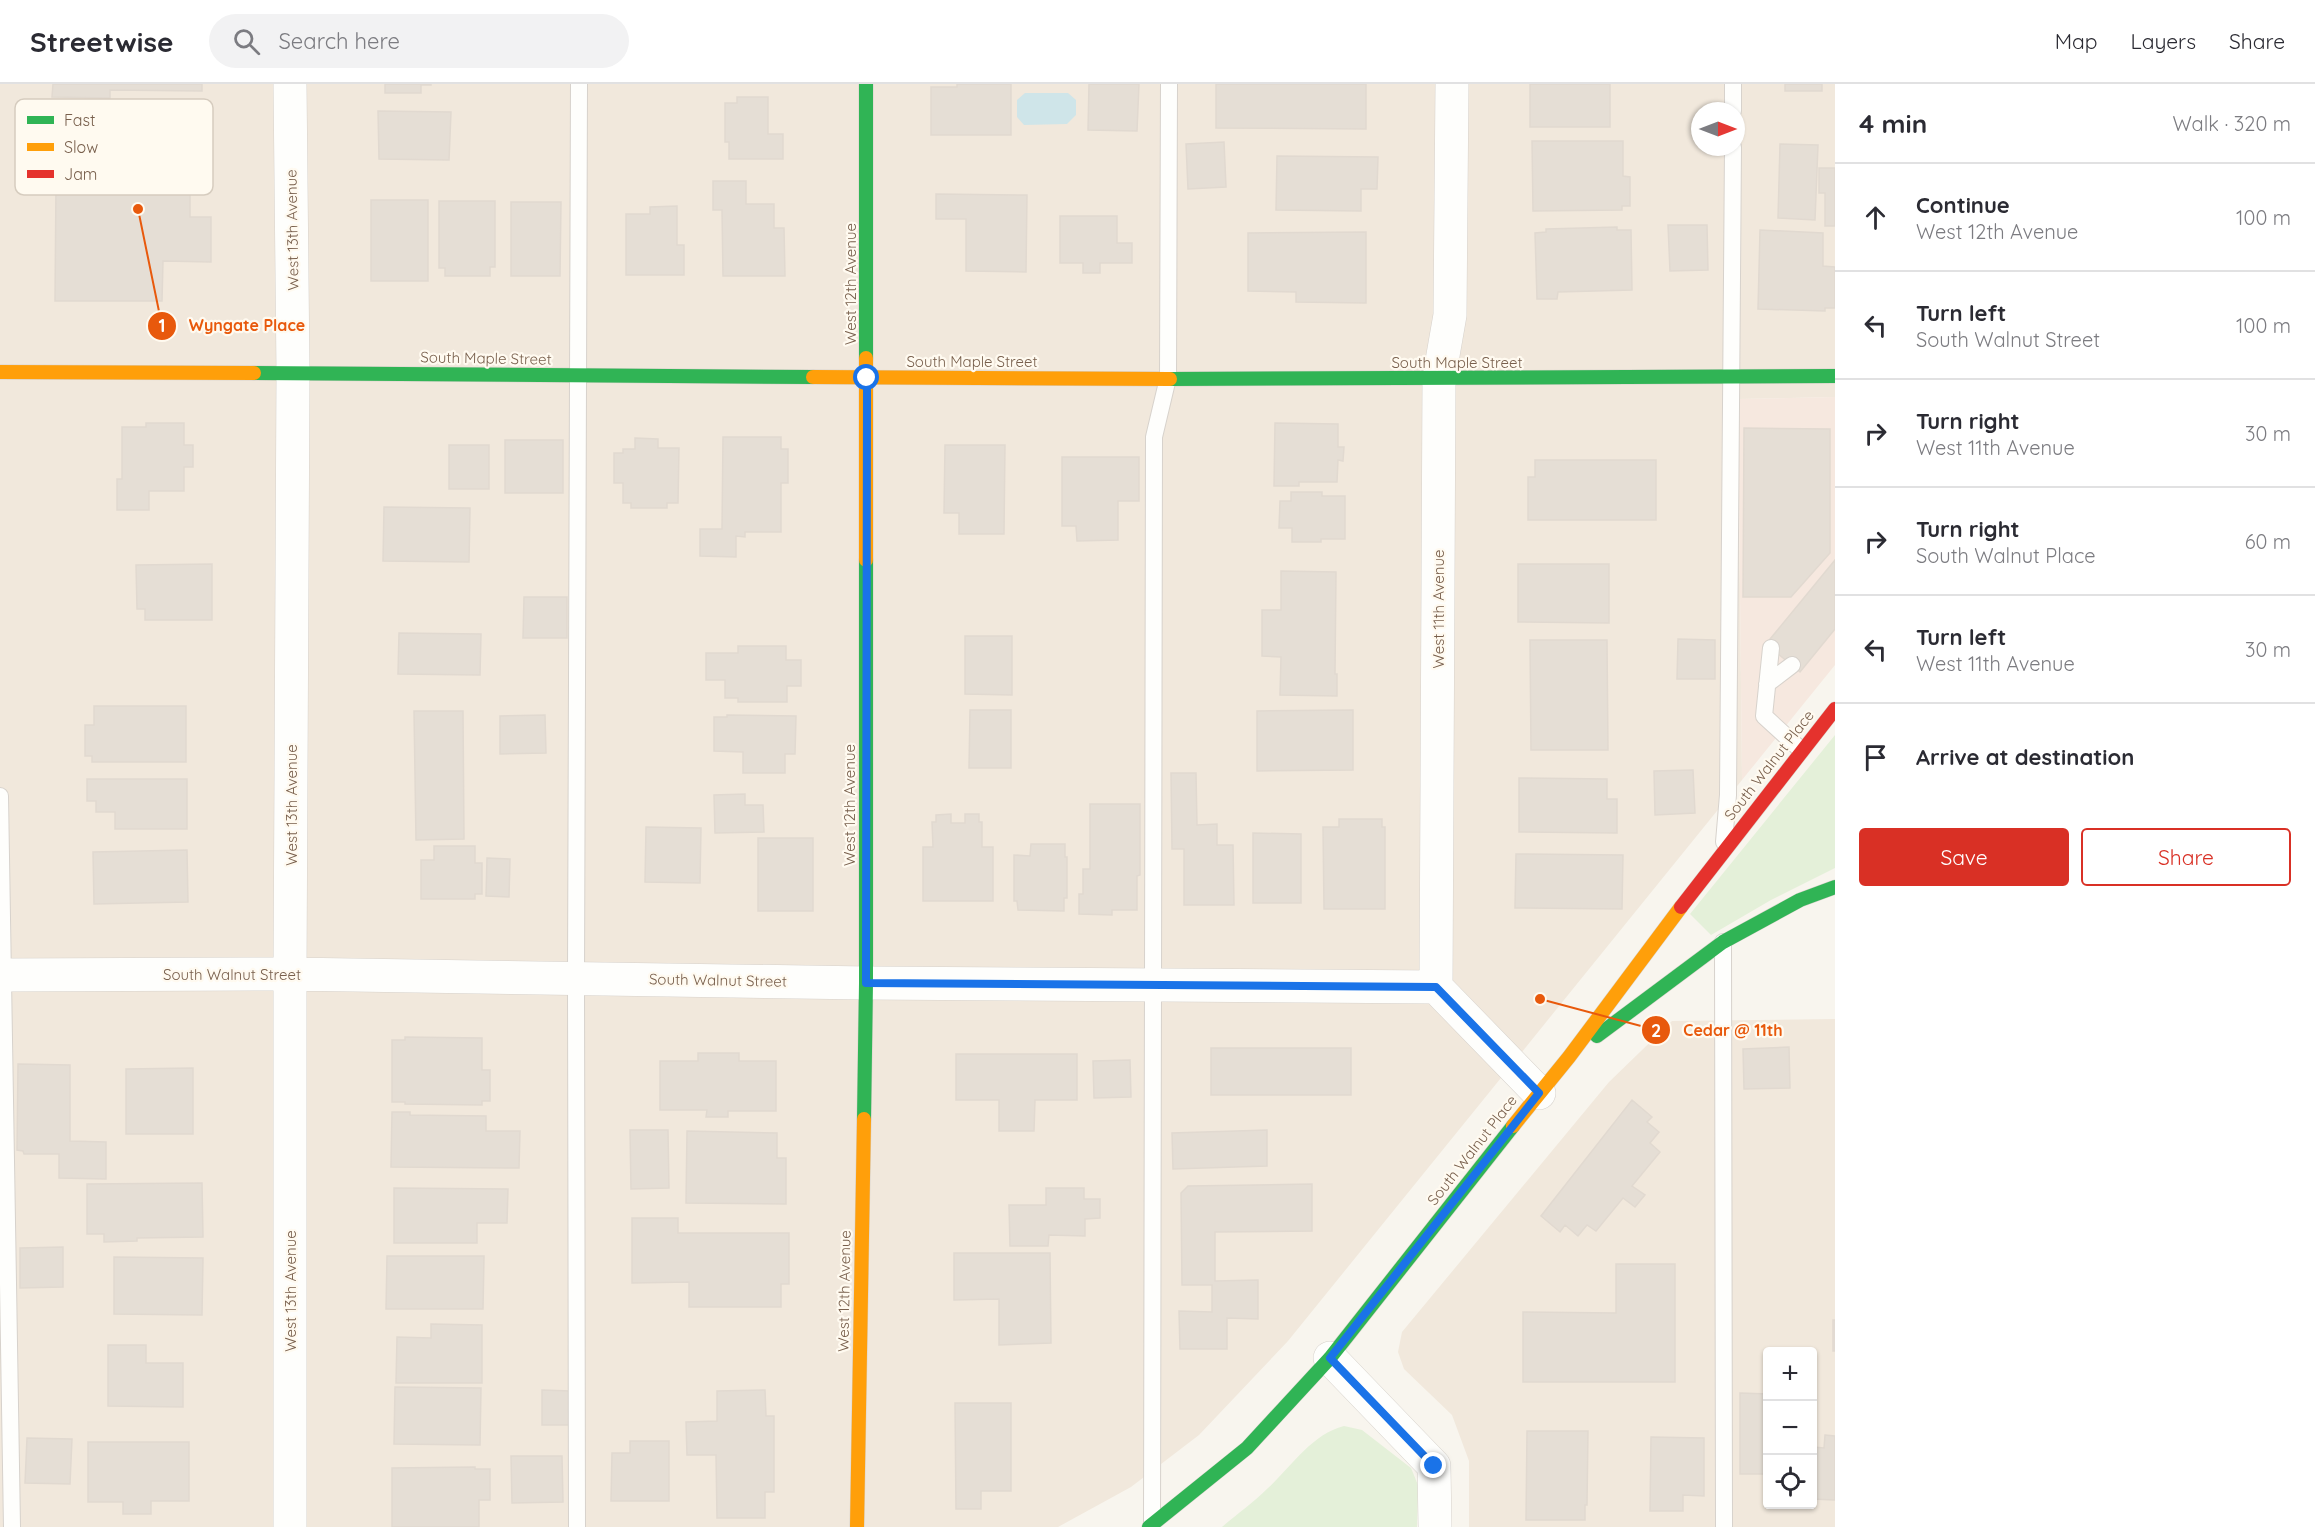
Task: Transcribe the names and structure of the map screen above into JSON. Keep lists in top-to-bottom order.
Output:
{
  "streets": {
    "street": [
      "West 13th Avenue",
      "West 12th Avenue",
      "South Maple Street",
      "West 11th Avenue",
      "South Walnut Place",
      "South Walnut Street"
    ]
  },
  "crossings": [
    ["West 13th Avenue", "South Maple Street"],
    ["West 13th Avenue", "South Walnut Street"],
    ["West 12th Avenue", "South Maple Street"],
    ["West 12th Avenue", "South Walnut Street"],
    ["South Maple Street", "West 11th Avenue"],
    ["West 11th Avenue", "South Walnut Street"]
  ],
  "places": ["Wyngate Place", "Cedar @ 11th"],
  "legend": ["Fast", "Slow", "Jam"],
  "north": "right",
  "page": {
    "header": "Streetwise",
    "search": "Search here",
    "nav": ["Map", "Layers", "Share"],
    "heading": ["4 min", "Walk · 320 m"],
    "list": [
      ["Continue", "West 12th Avenue", "100 m"],
      ["Turn left", "South Walnut Street", "100 m"],
      ["Turn right", "West 11th Avenue", "30 m"],
      ["Turn right", "South Walnut Place", "60 m"],
      ["Turn left", "West 11th Avenue", "30 m"],
      "Arrive at destination"
    ],
    "buttons": ["Save", "Share"],
    "map_buttons": ["+", "−"]
  }
}
